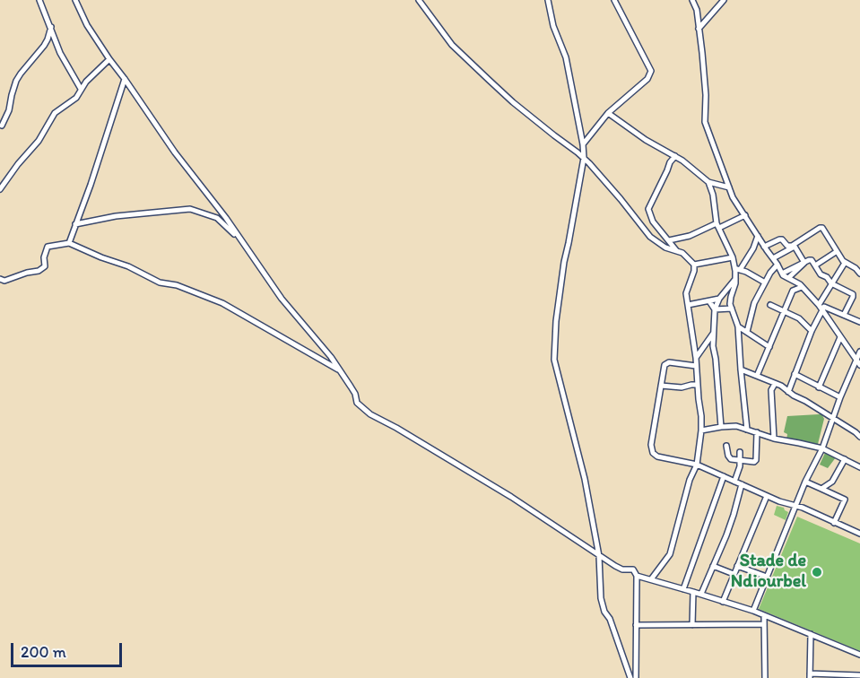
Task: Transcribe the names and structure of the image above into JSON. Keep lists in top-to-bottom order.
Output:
{
  "places": ["Stade de Ndiourbel"],
  "scale_bar": "200 m"
}
